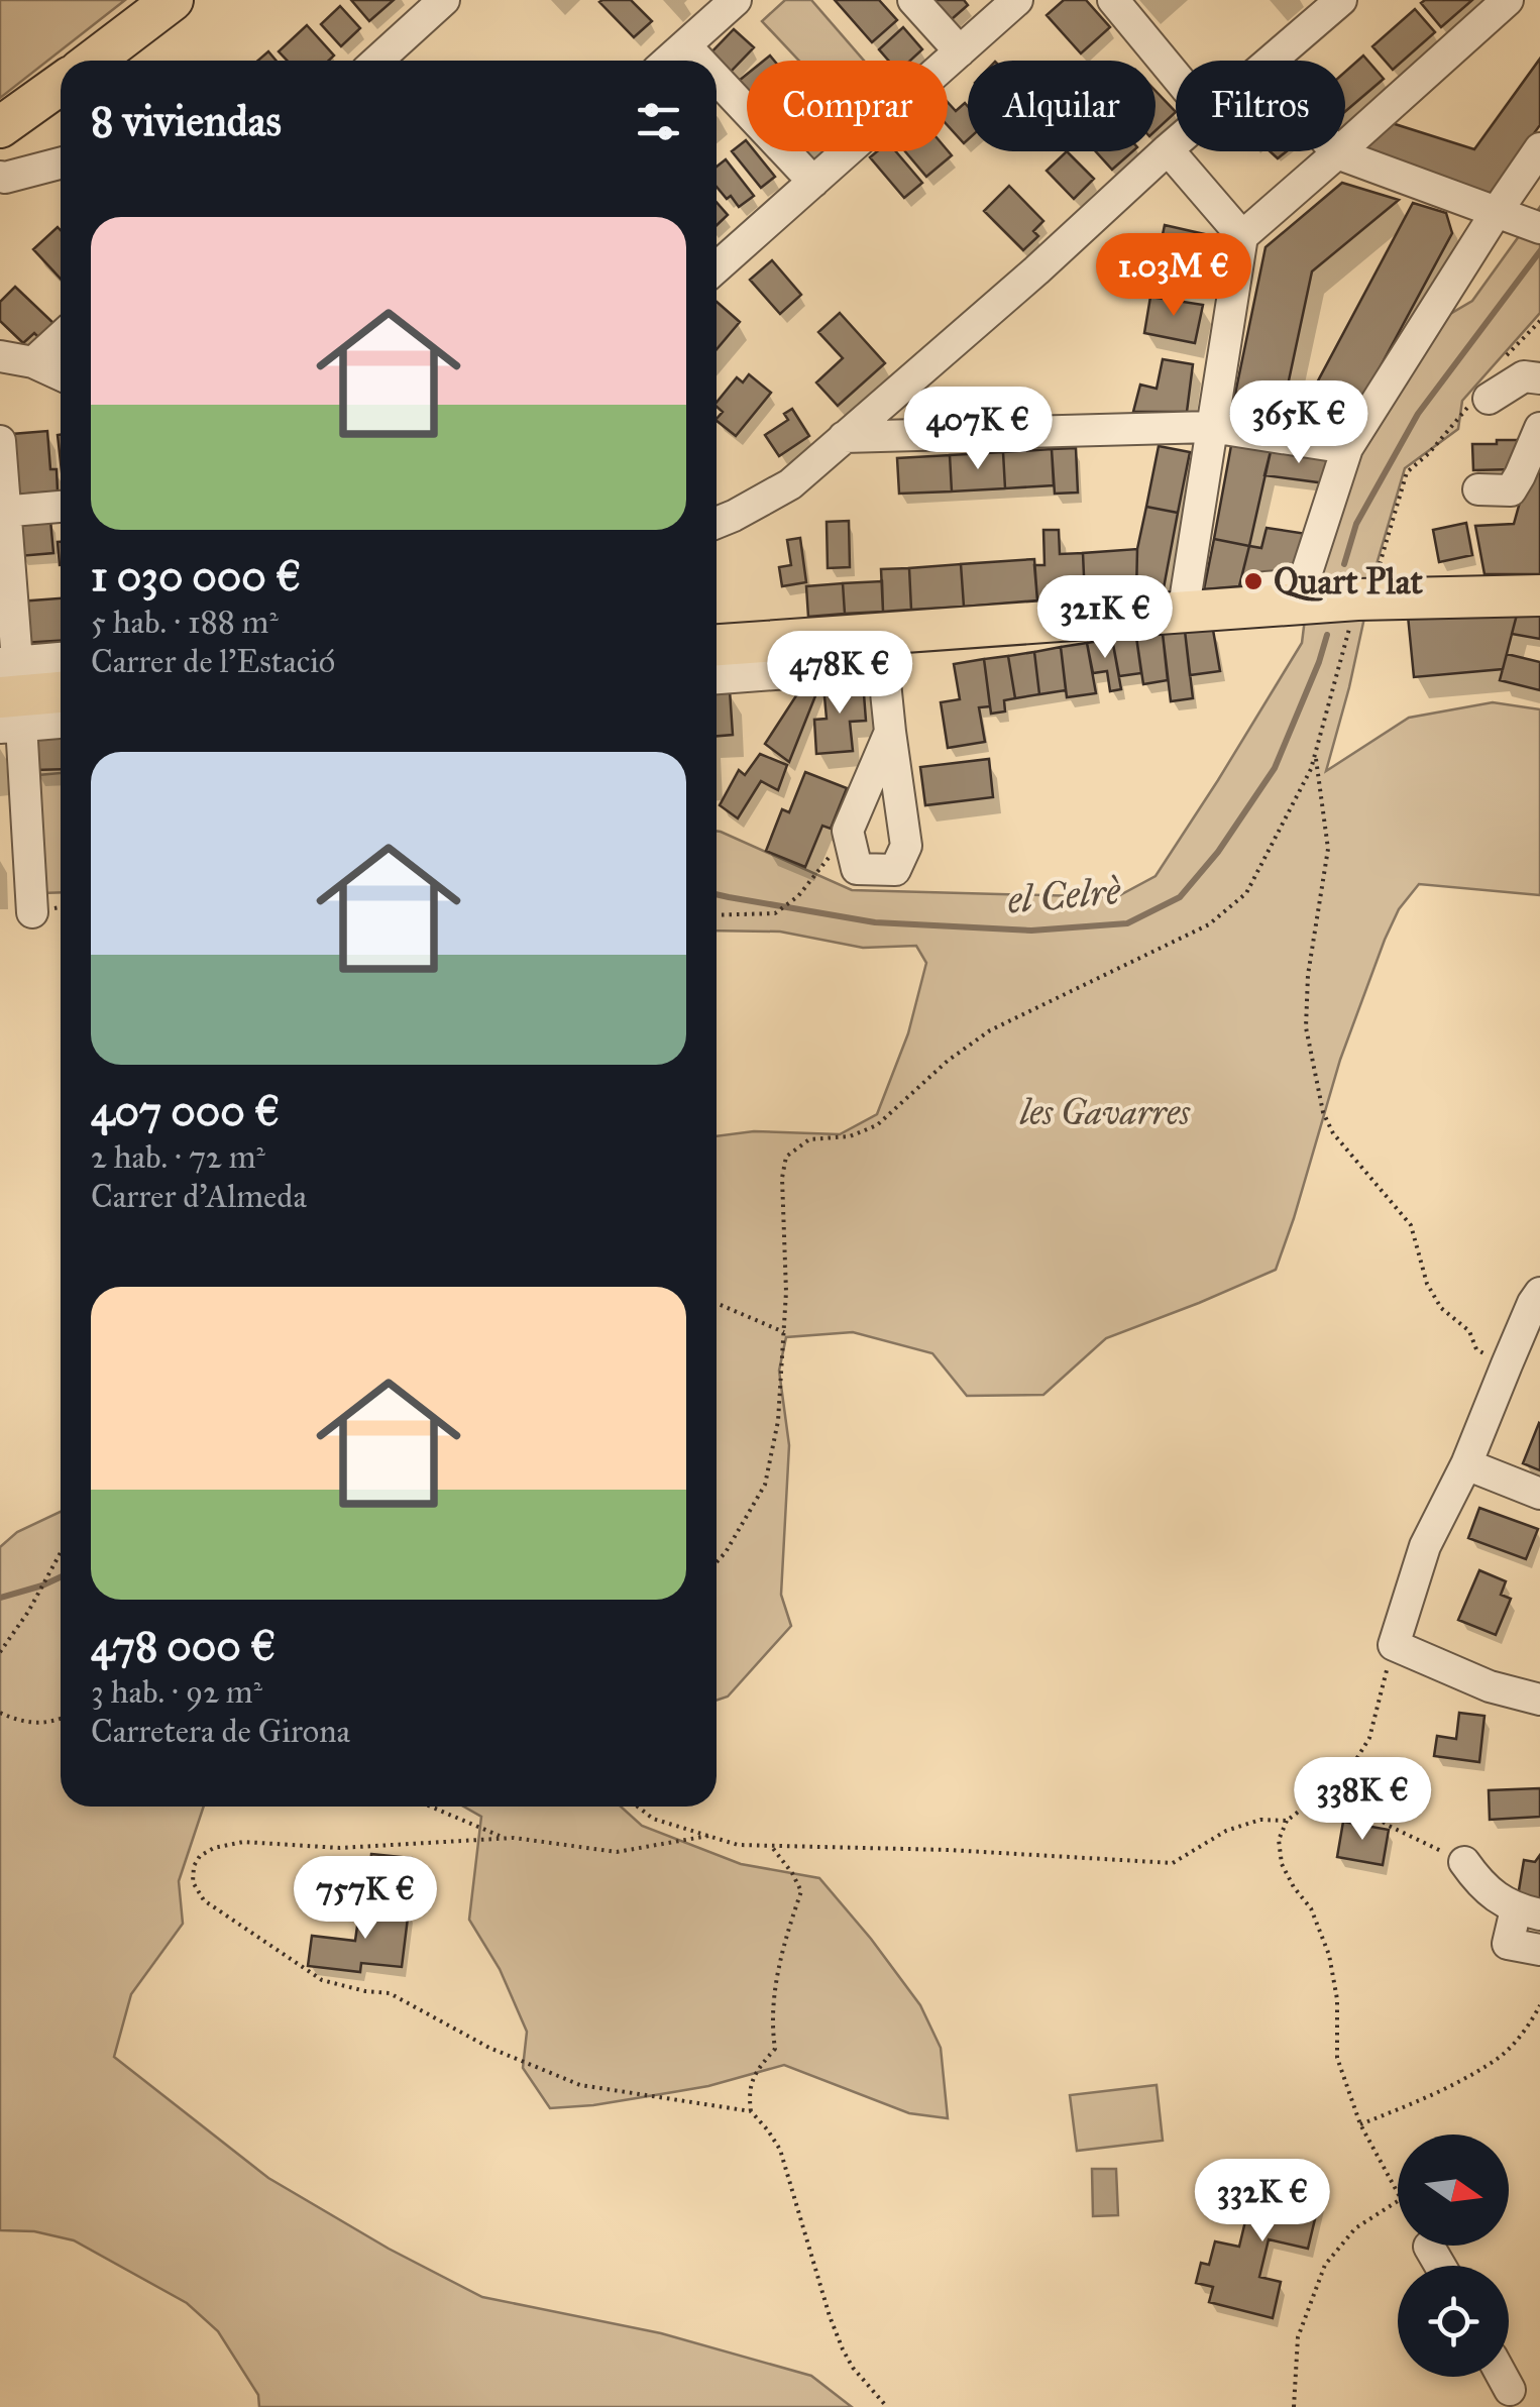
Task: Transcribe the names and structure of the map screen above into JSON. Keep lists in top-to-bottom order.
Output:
{
  "water": ["el Celrè"],
  "parks": ["les Gavarres"],
  "places": ["Quart Plat"],
  "north": "right",
  "page": {
    "chip": ["Comprar", "Alquilar", "Filtros"],
    "heading": "8 viviendas",
    "list": [
      {
        "name": "1 030 000 €",
        "note": "5 hab. · 188 m² · Carrer de l'Estació"
      },
      {
        "name": "407 000 €",
        "note": "2 hab. · 72 m² · Carrer d'Almeda"
      },
      {
        "name": "478 000 €",
        "note": "3 hab. · 92 m² · Carretera de Girona"
      }
    ],
    "price": [
      "1.03M €",
      "365K €",
      "407K €",
      "321K €",
      "478K €",
      "338K €",
      "757K €",
      "332K €"
    ]
  }
}
